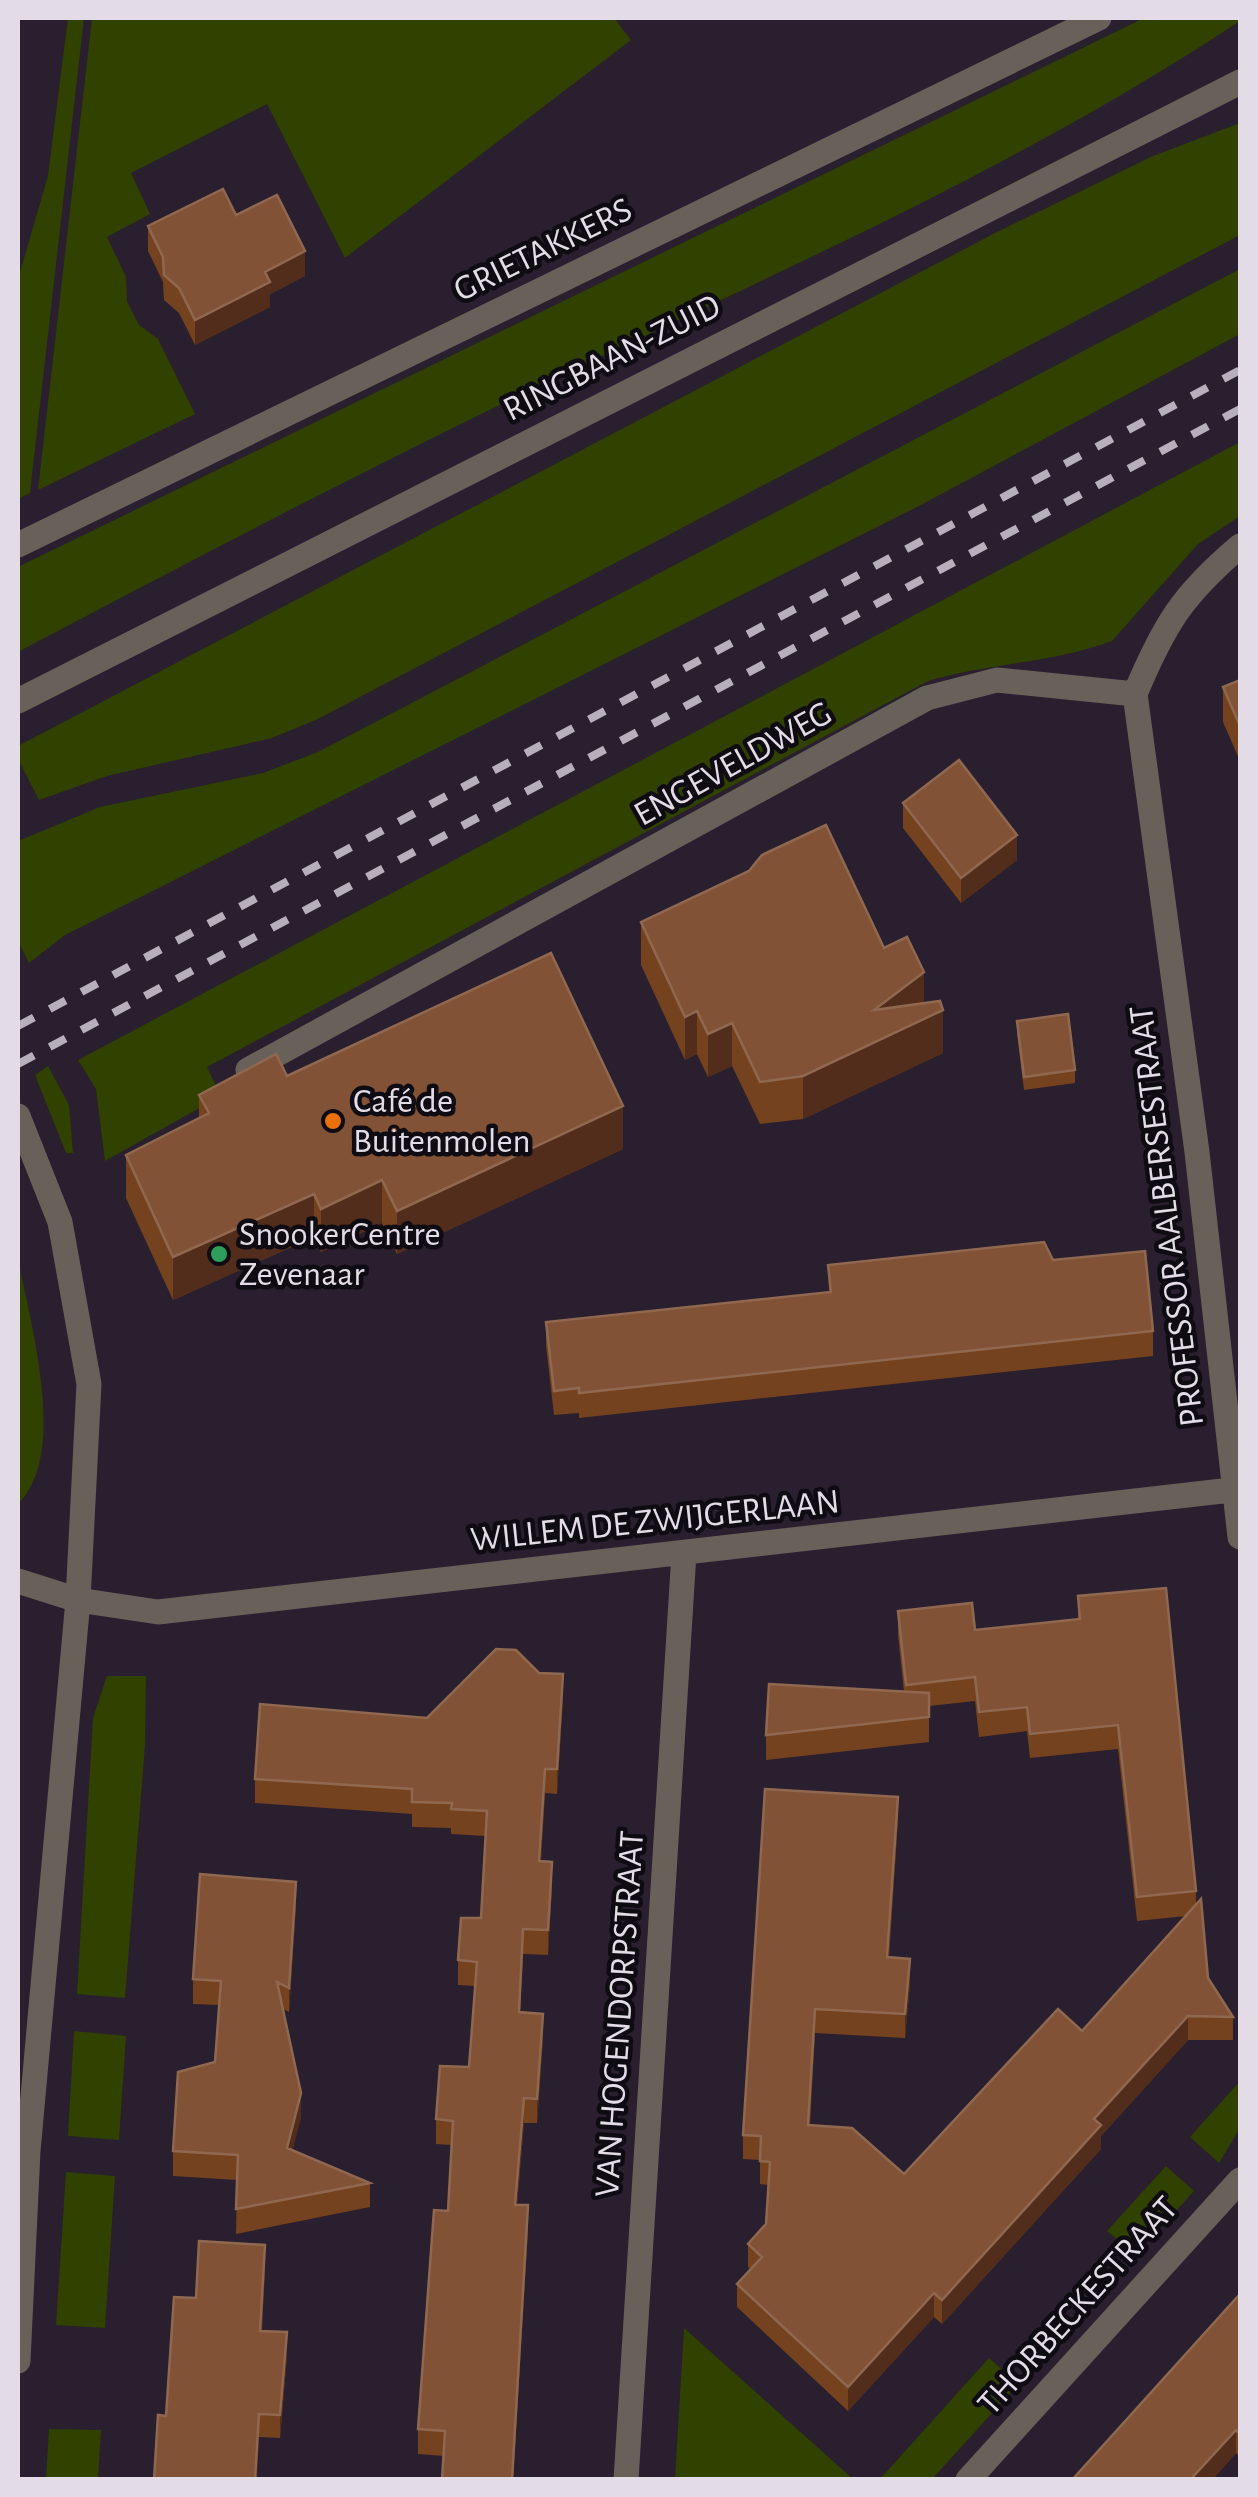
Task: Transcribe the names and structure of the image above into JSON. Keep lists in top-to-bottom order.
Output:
{
  "streets": {
    "street": [
      "GRIETAKKERS",
      "RINGBAAN-ZUID",
      "ENGEVELDWEG",
      "PROFESSOR AALBERSESTRAAT",
      "WILLEM DE ZWIJGERLAAN",
      "VAN HOGENDORPSTRAAT",
      "THORBECKESTRAAT"
    ]
  },
  "crossings": [
    ["ENGEVELDWEG", "PROFESSOR AALBERSESTRAAT"],
    ["PROFESSOR AALBERSESTRAAT", "WILLEM DE ZWIJGERLAAN"],
    ["WILLEM DE ZWIJGERLAAN", "VAN HOGENDORPSTRAAT"]
  ],
  "places": ["Café de Buitenmolen", "SnookerCentre Zevenaar"]
}
